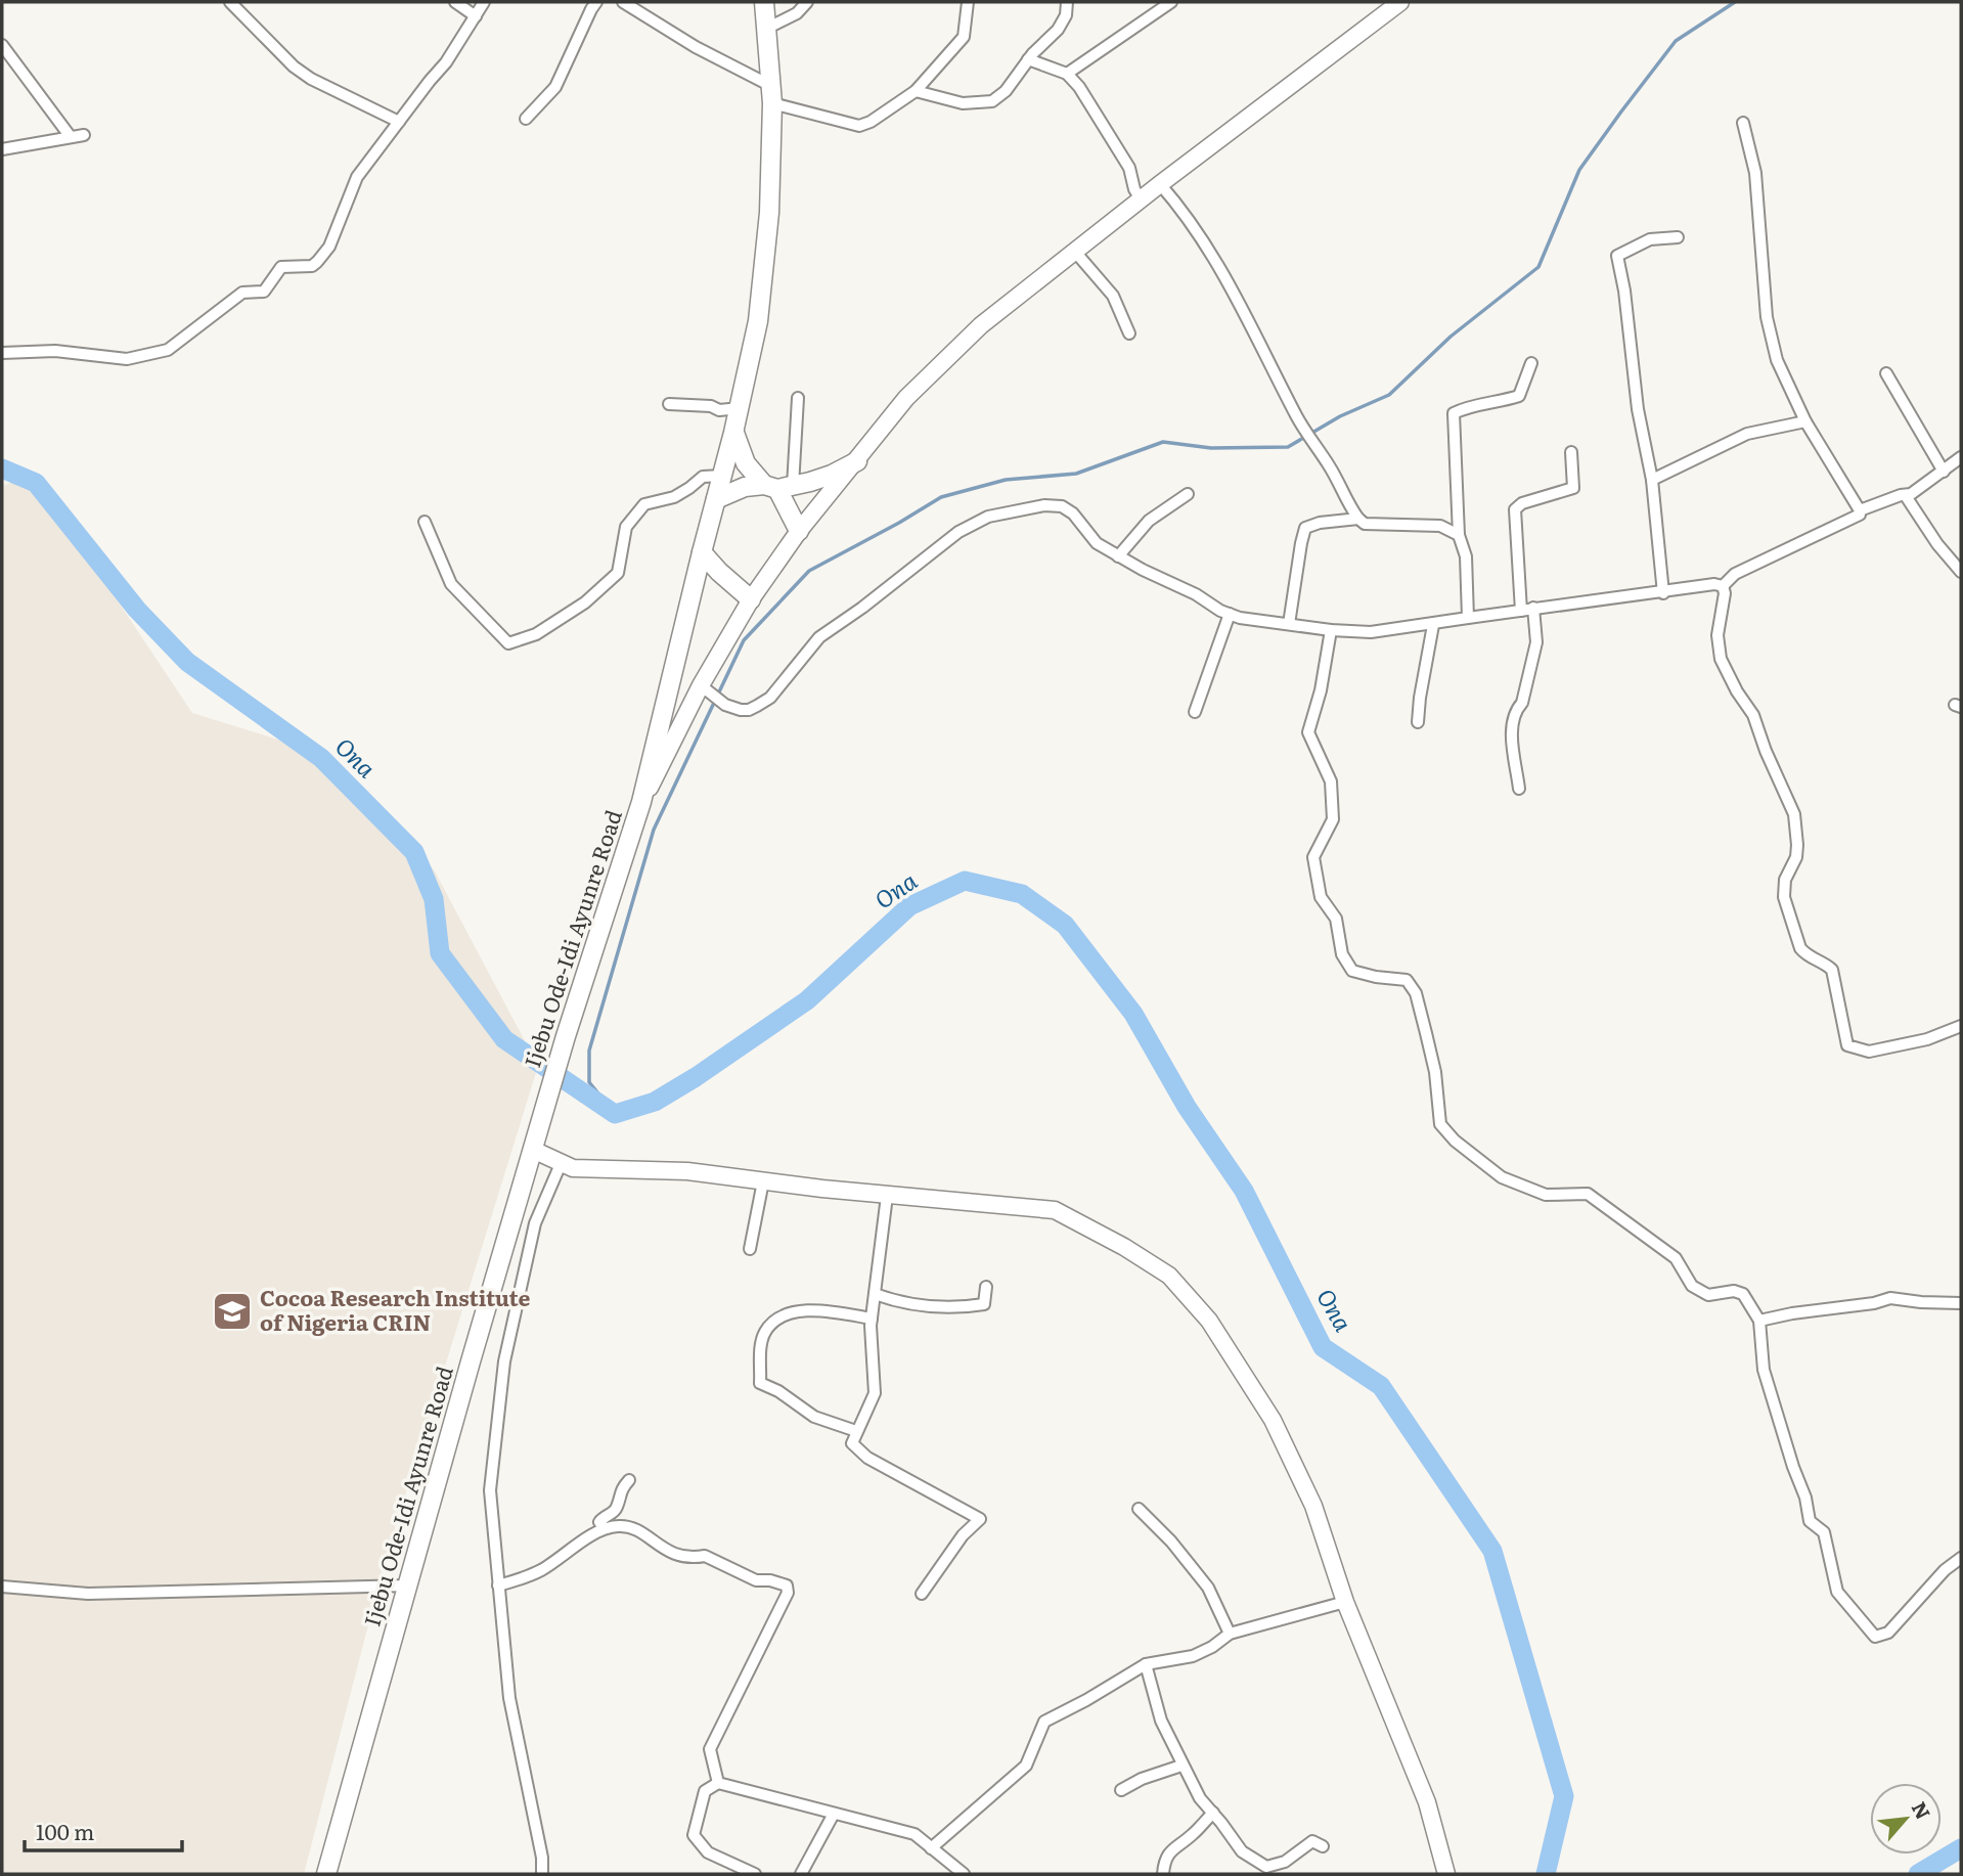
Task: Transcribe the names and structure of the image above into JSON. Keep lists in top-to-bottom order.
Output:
{
  "streets": {
    "main road": ["Ijebu Ode-Idi Ayunre Road"]
  },
  "water": ["Ona"],
  "places": {
    "school or university": ["Cocoa Research Institute of Nigeria CRIN"]
  },
  "scale_bar": "100 m",
  "north": "top right"
}
